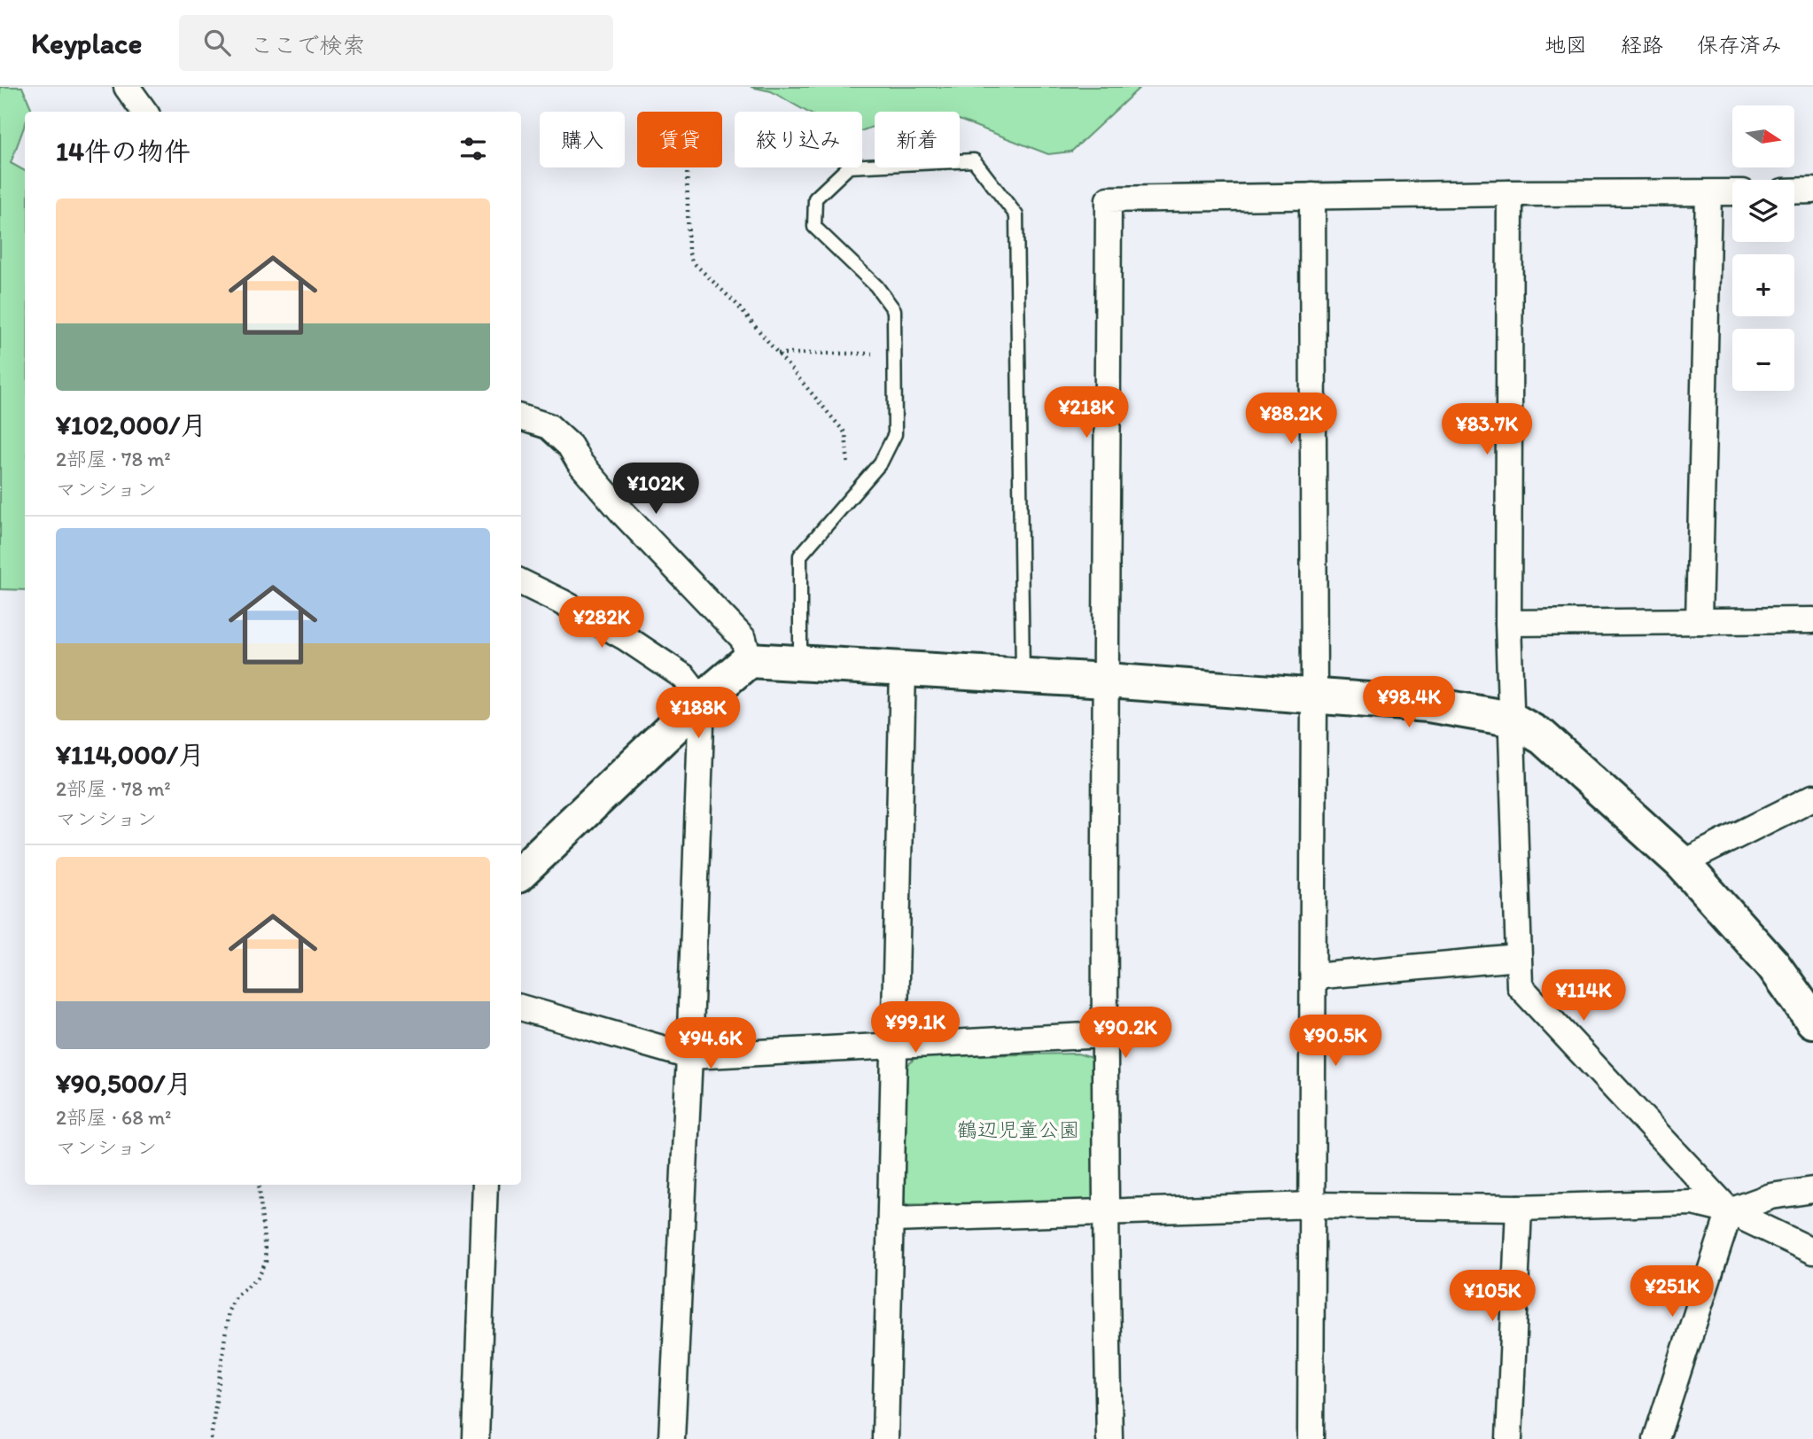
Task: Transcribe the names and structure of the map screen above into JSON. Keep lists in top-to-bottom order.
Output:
{
  "parks": ["鶴辺児童公園"],
  "north": "right",
  "page": {
    "header": "Keyplace",
    "search": "ここで検索",
    "nav": ["地図", "経路", "保存済み"],
    "map_buttons": ["+", "−"],
    "chip": [
      "購入",
      "賃貸",
      "絞り込み",
      "新着"
    ],
    "heading": "14件の物件",
    "list": [
      {
        "name": "¥102,000/月",
        "note": "2部屋 · 78 m² · マンション"
      },
      {
        "name": "¥114,000/月",
        "note": "2部屋 · 78 m² · マンション"
      },
      {
        "name": "¥90,500/月",
        "note": "2部屋 · 68 m² · マンション"
      }
    ],
    "price": [
      "¥218K",
      "¥88.2K",
      "¥83.7K",
      "¥102K",
      "¥282K",
      "¥98.4K",
      "¥188K",
      "¥114K",
      "¥99.1K",
      "¥90.2K",
      "¥90.5K",
      "¥94.6K",
      "¥251K",
      "¥105K"
    ]
  }
}
